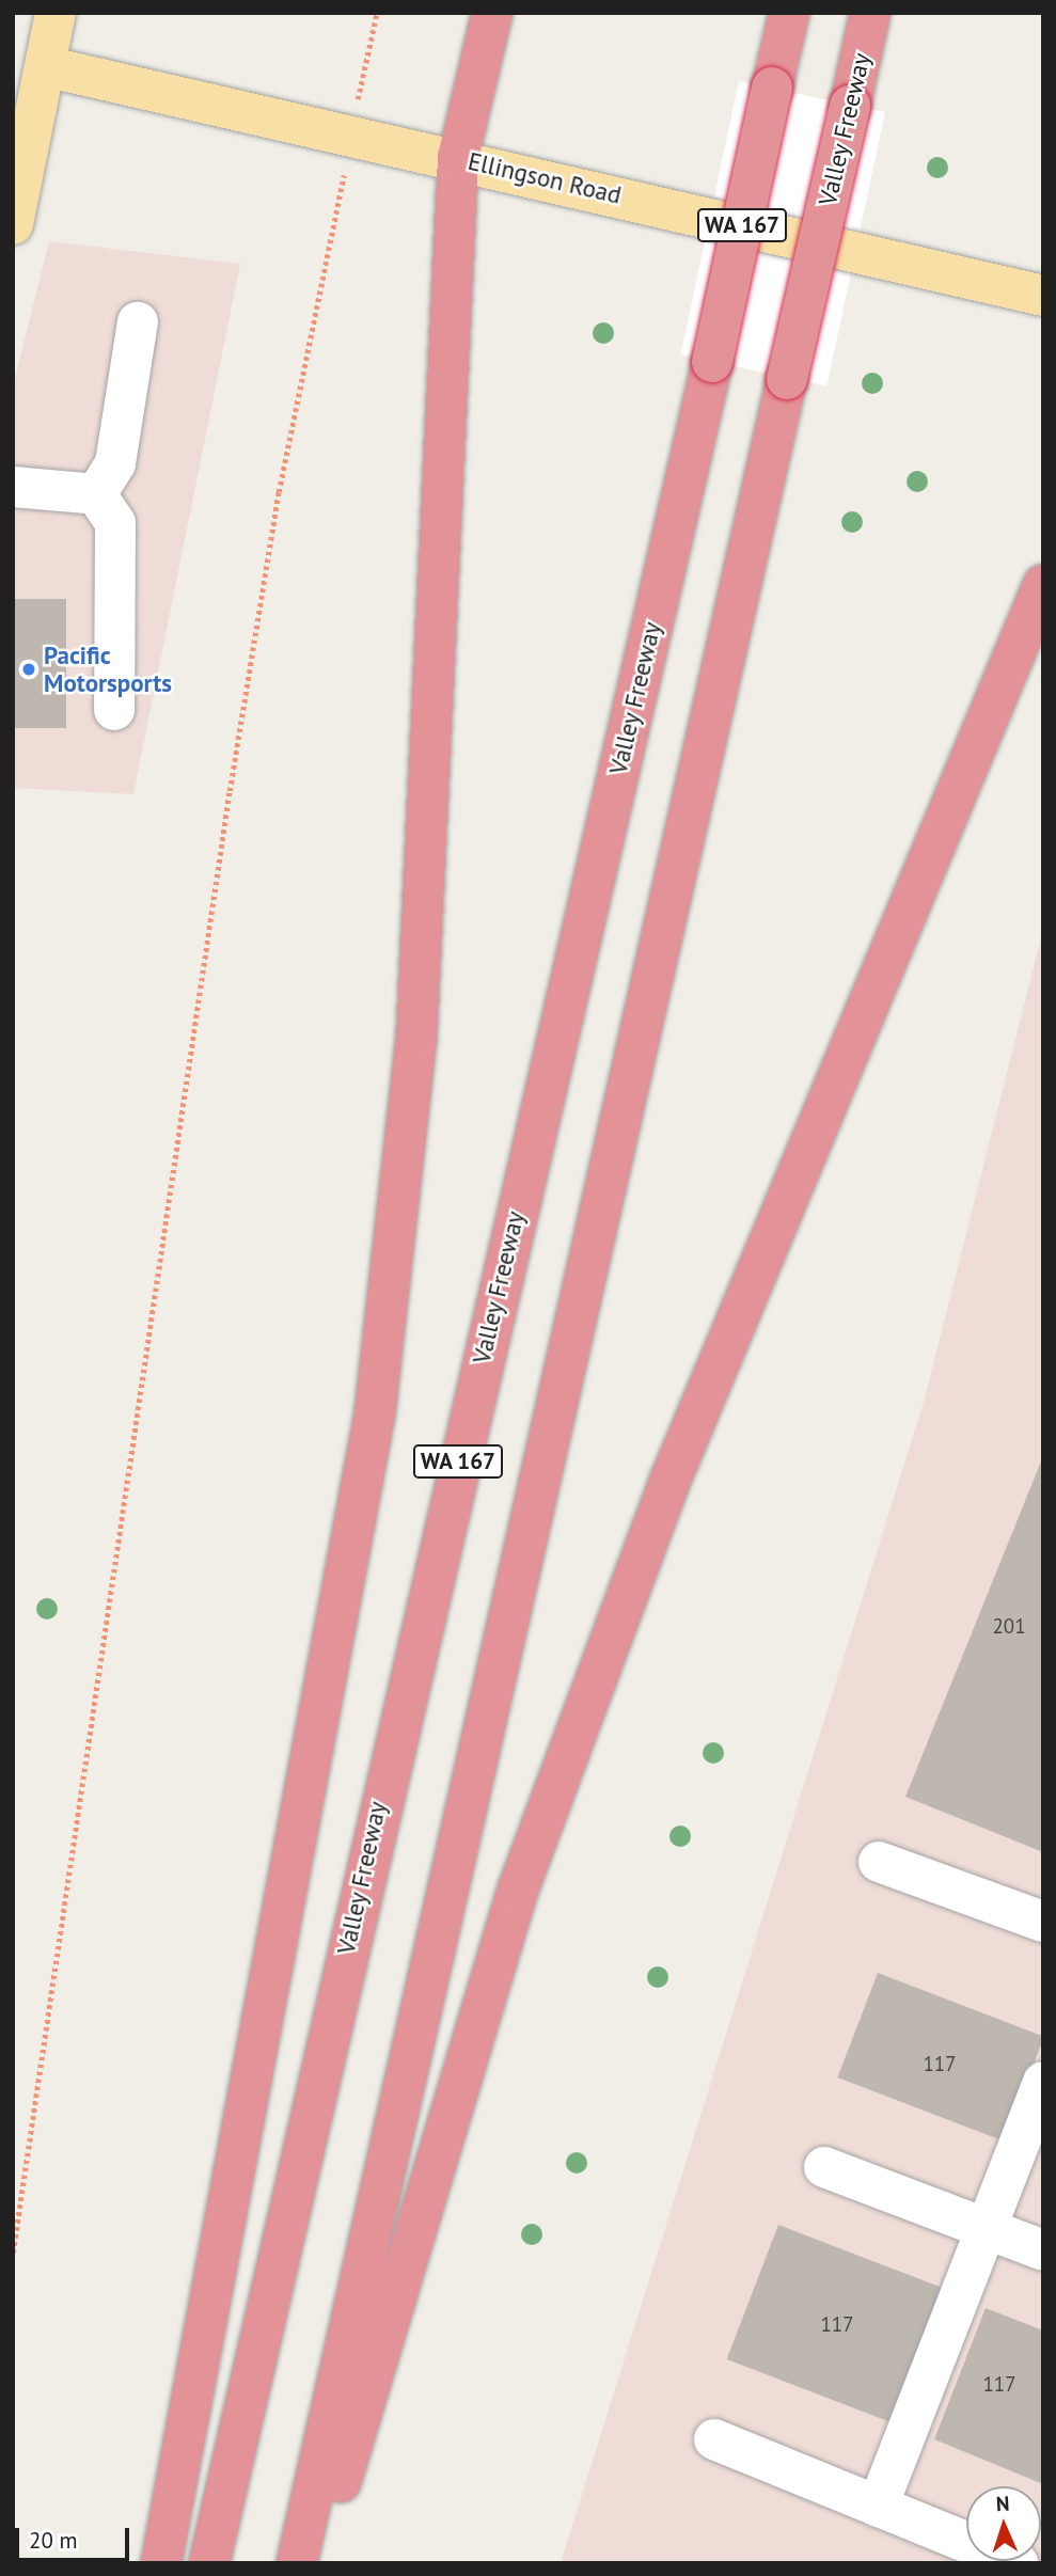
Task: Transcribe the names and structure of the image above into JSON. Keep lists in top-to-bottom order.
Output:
{
  "streets": {
    "highway": ["Valley Freeway", "WA 167"],
    "main road": ["Ellingson Road"]
  },
  "places": ["Pacific Motorsports"],
  "house_numbers": [
    "201",
    "117",
    "117",
    "117"
  ],
  "scale_bar": "20 m",
  "north": "top"
}
